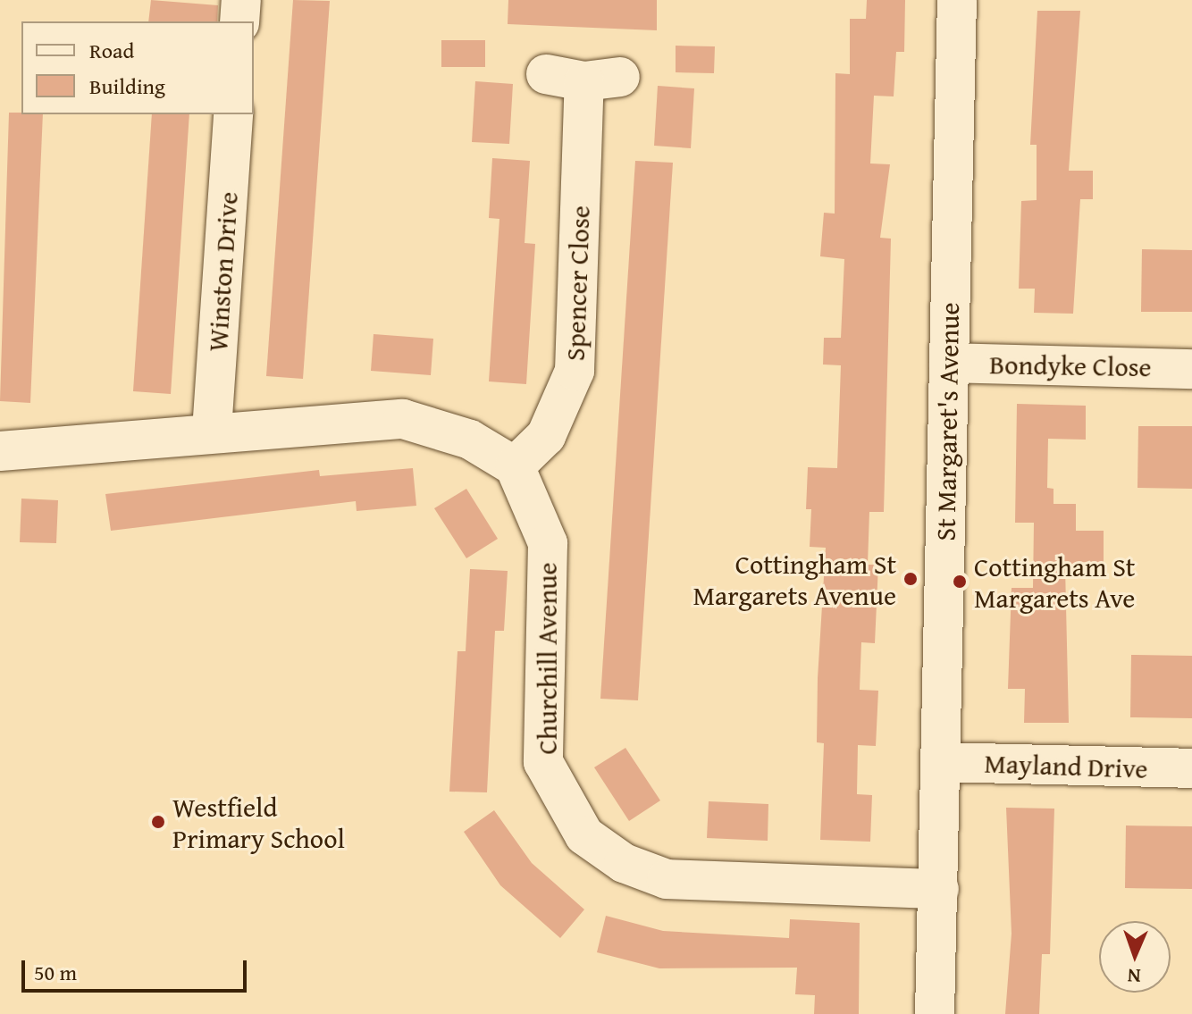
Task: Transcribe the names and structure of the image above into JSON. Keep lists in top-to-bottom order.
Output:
{
  "streets": {
    "street": [
      "Winston Drive",
      "Spencer Close",
      "Bondyke Close",
      "St Margaret's Avenue",
      "Churchill Avenue",
      "Mayland Drive"
    ]
  },
  "crossings": [
    ["Spencer Close", "Churchill Avenue"],
    ["Bondyke Close", "St Margaret's Avenue"],
    ["St Margaret's Avenue", "Churchill Avenue"],
    ["St Margaret's Avenue", "Mayland Drive"]
  ],
  "places": ["Cottingham St Margarets Avenue", "Cottingham St Margarets Ave", "Westfield Primary School"],
  "legend": ["Road", "Building"],
  "scale_bar": "50 m",
  "north": "bottom"
}
